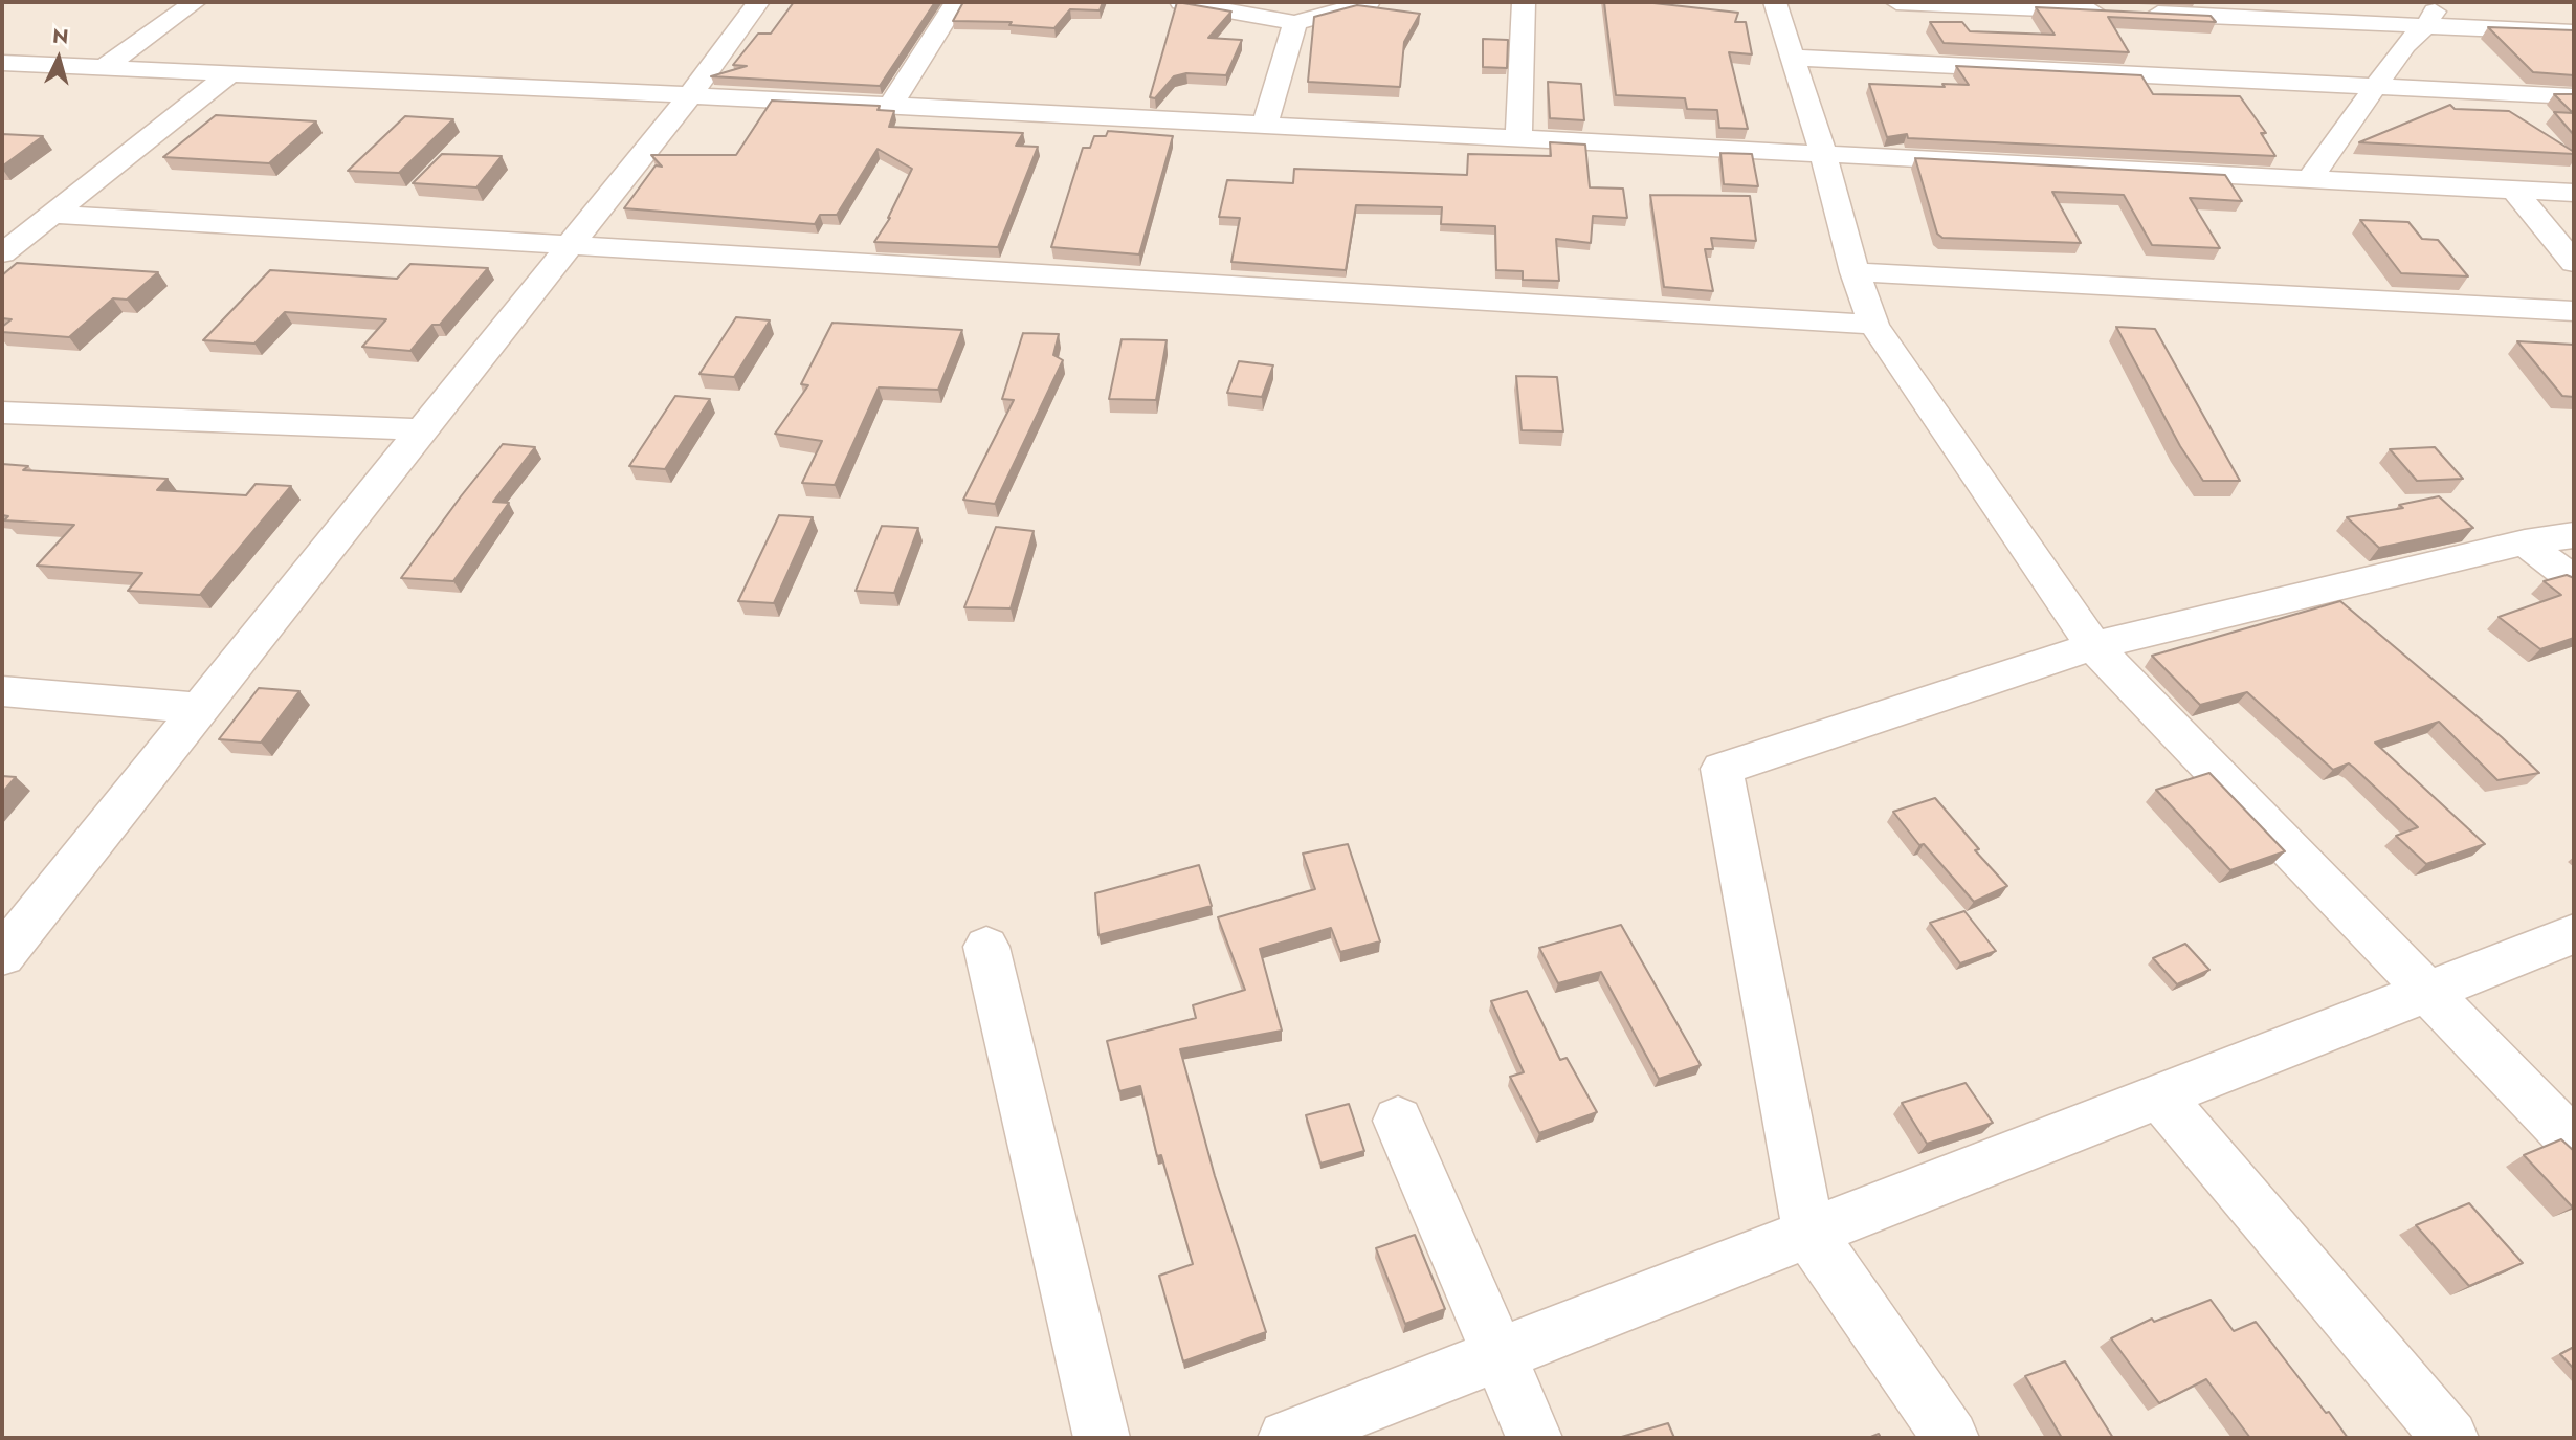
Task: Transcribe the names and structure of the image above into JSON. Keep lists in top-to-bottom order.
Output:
{
  "north": "top"
}
